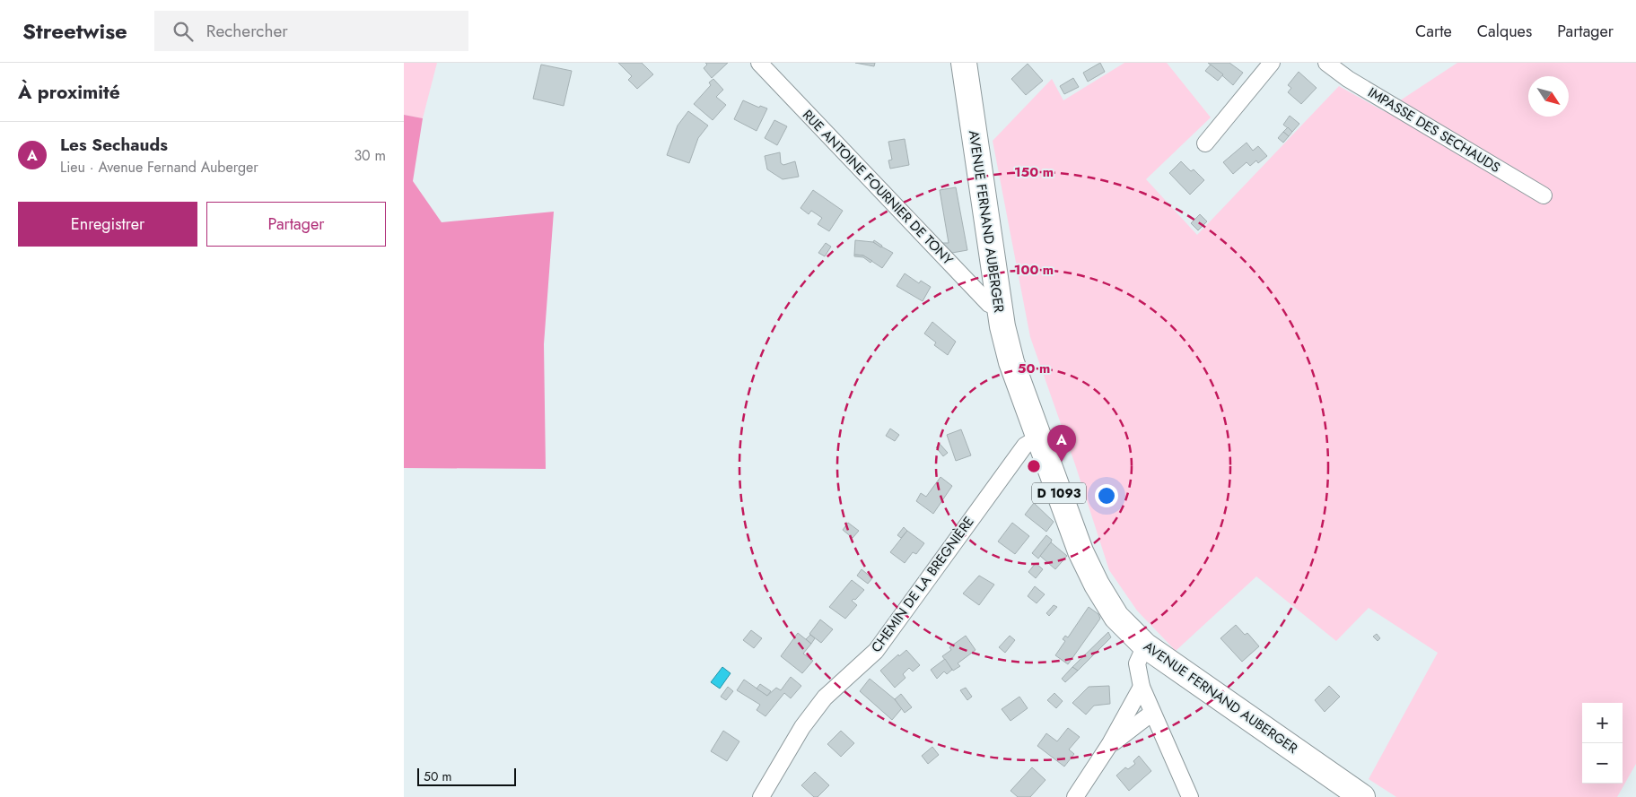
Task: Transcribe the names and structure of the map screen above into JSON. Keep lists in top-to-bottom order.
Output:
{
  "streets": {
    "main road": ["AVENUE FERNAND AUBERGER", "D 1093"],
    "street": ["IMPASSE DES SECHAUDS", "RUE ANTOINE FOURNIER DE TONY", "CHEMIN DE LA BREGNIÈRE"]
  },
  "crossings": [
    ["RUE ANTOINE FOURNIER DE TONY", "AVENUE FERNAND AUBERGER"],
    ["AVENUE FERNAND AUBERGER", "CHEMIN DE LA BREGNIÈRE"]
  ],
  "scale_bar": "50 m",
  "north": "bottom right",
  "page": {
    "header": "Streetwise",
    "search": "Rechercher",
    "nav": ["Carte", "Calques", "Partager"],
    "heading": "À proximité",
    "list": [
      {
        "mark": "A",
        "name": "Les Sechauds",
        "note": "Lieu · Avenue Fernand Auberger",
        "value": "30 m"
      }
    ],
    "buttons": ["Enregistrer", "Partager"],
    "pins": "A",
    "map_buttons": ["+", "−"],
    "scale": "50 m"
  },
  "rings": ["150 m", "100 m", "50 m"]
}
